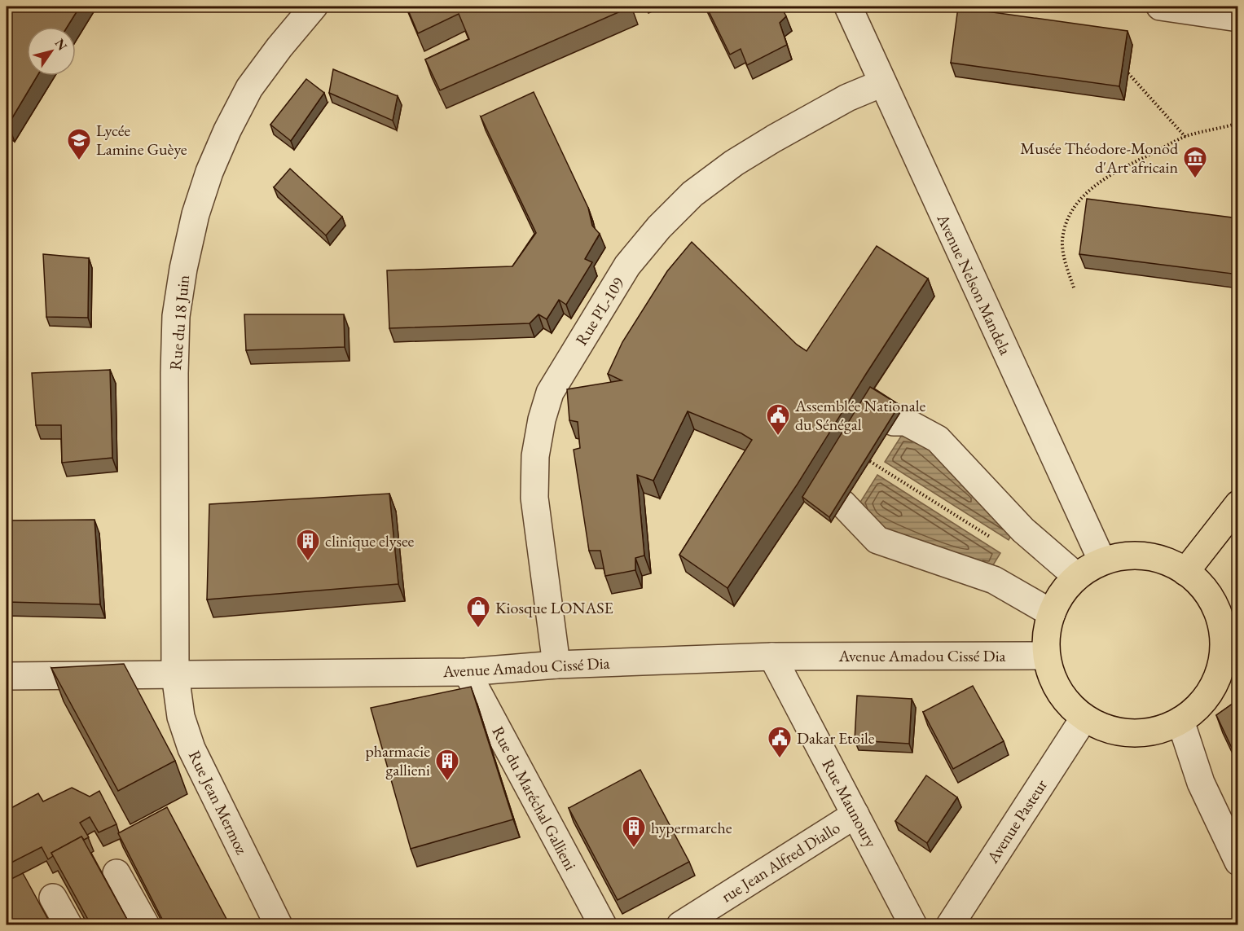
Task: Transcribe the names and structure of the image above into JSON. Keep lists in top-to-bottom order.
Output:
{
  "streets": {
    "street": [
      "Avenue Nelson Mandela",
      "Rue PL-109",
      "Rue du 18 Juin",
      "Avenue Amadou Cissé Dia",
      "Rue du Maréchal Gallieni",
      "Rue Jean Mermoz",
      "Rue Maunoury",
      "Avenue Pasteur",
      "rue Jean Alfred Diallo"
    ]
  },
  "crossings": [
    ["Avenue Nelson Mandela", "Rue PL-109"],
    ["Rue PL-109", "Avenue Amadou Cissé Dia"],
    ["Rue du 18 Juin", "Avenue Amadou Cissé Dia"],
    ["Rue du 18 Juin", "Rue Jean Mermoz"],
    ["Avenue Amadou Cissé Dia", "Rue du Maréchal Gallieni"],
    ["Avenue Amadou Cissé Dia", "Rue Jean Mermoz"],
    ["Avenue Amadou Cissé Dia", "Rue Maunoury"],
    ["Rue Maunoury", "rue Jean Alfred Diallo"]
  ],
  "places": {
    "school or university": ["Lycée Lamine Guèye"],
    "museum": ["Musée Théodore-Monod d'Art africain"],
    "public building": ["Assemblée Nationale du Sénégal", "Dakar Etoile"],
    "building": ["clinique elysee", "pharmacie gallieni", "hypermarche"],
    "shop": ["Kiosque LONASE"]
  },
  "north": "top right"
}
